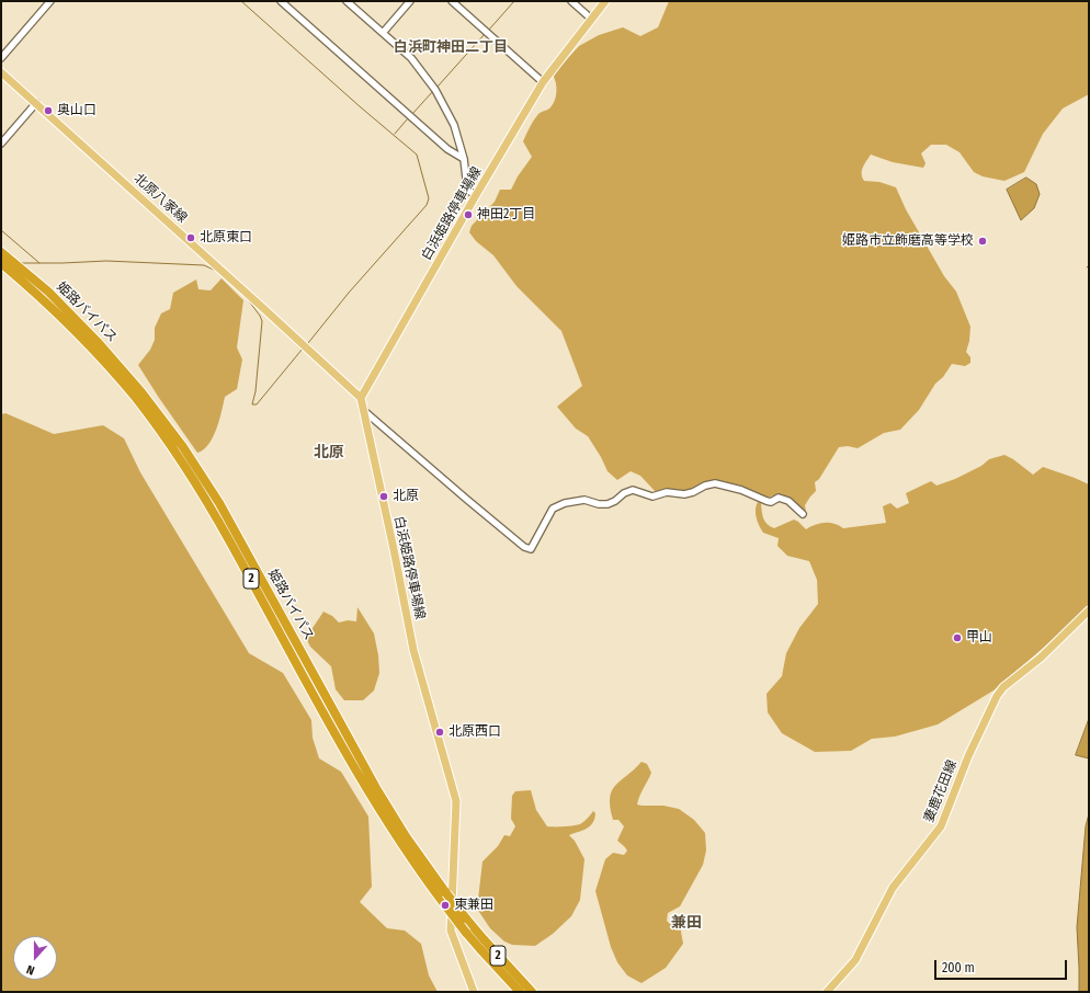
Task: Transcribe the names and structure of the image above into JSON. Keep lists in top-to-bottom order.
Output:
{
  "streets": {
    "highway": ["姫路バイパス", "2"],
    "main road": ["北原八家線", "白浜姫路停車場線", "妻鹿花田線"]
  },
  "crossings": [
    ["北原八家線", "白浜姫路停車場線"]
  ],
  "districts": ["白浜町神田二丁目", "北原", "兼田"],
  "places": [
    "奥山口",
    "神田2丁目",
    "北原東口",
    "姫路市立飾磨高等学校",
    "北原",
    "甲山",
    "北原西口",
    "東兼田"
  ],
  "scale_bar": "200 m",
  "north": "bottom"
}
